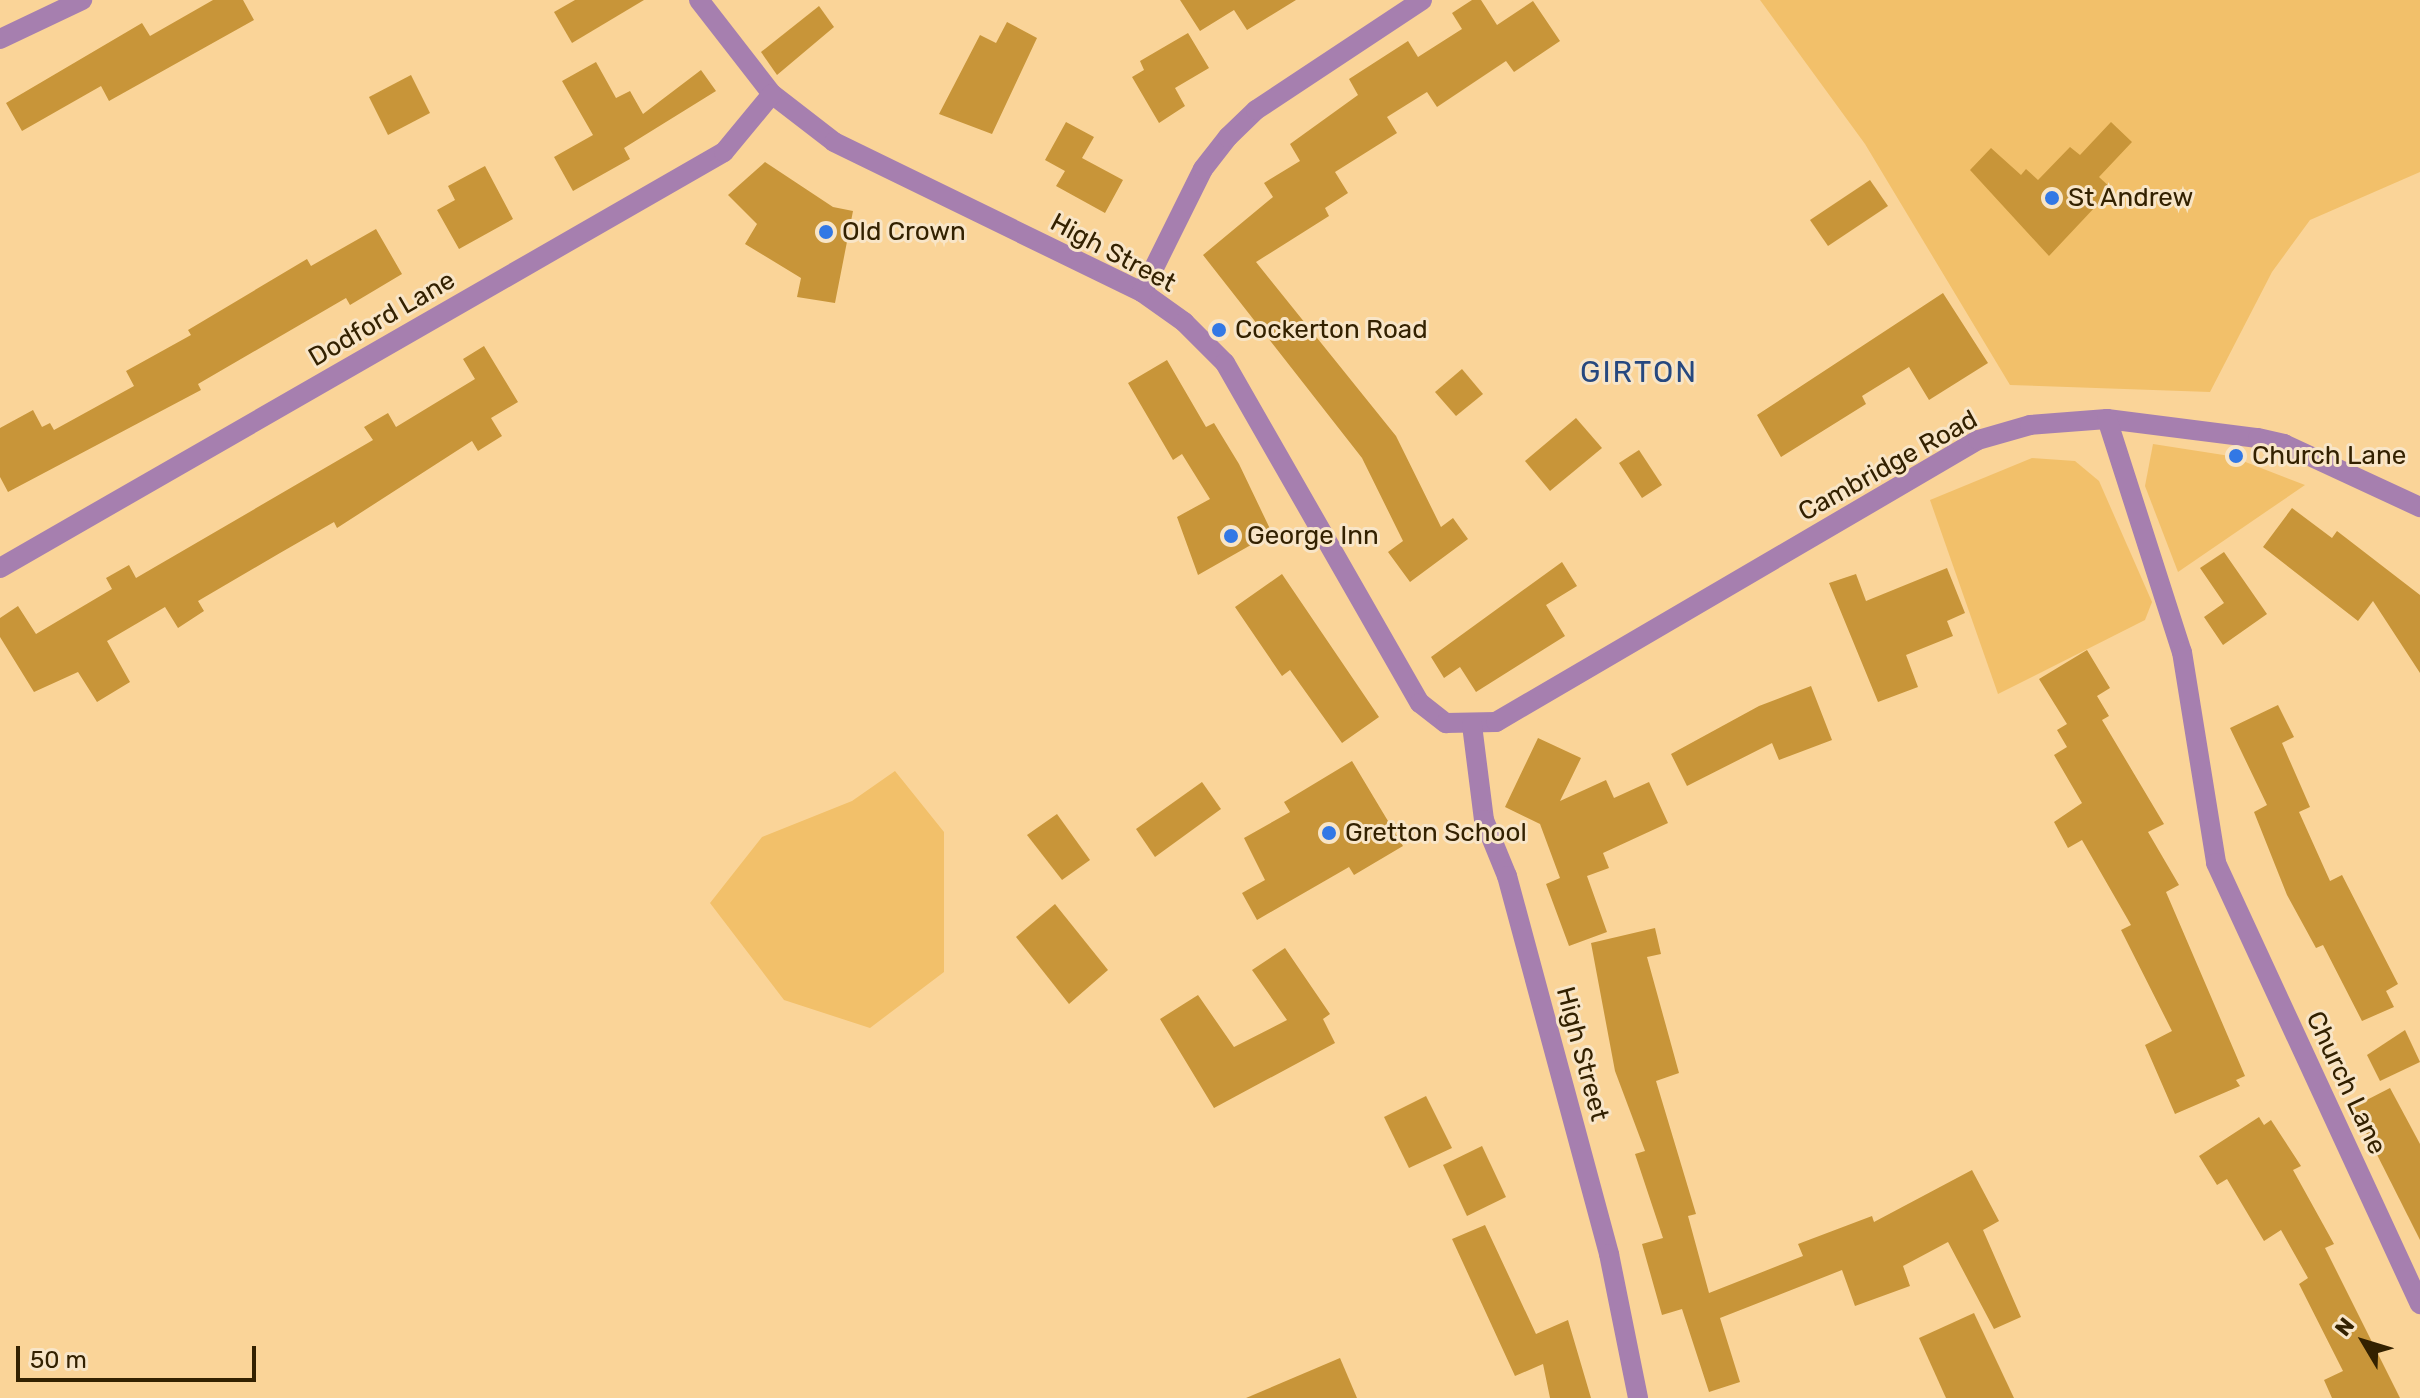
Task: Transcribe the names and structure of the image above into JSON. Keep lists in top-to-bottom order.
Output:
{
  "streets": {
    "street": [
      "High Street",
      "Dodford Lane",
      "Cambridge Road",
      "Church Lane"
    ]
  },
  "crossings": [
    ["High Street", "Dodford Lane"],
    ["High Street", "Cambridge Road"],
    ["Cambridge Road", "Church Lane"]
  ],
  "districts": ["GIRTON"],
  "places": [
    "St Andrew",
    "Old Crown",
    "Cockerton Road",
    "Church Lane",
    "George Inn",
    "Gretton School"
  ],
  "scale_bar": "50 m",
  "north": "top left"
}
